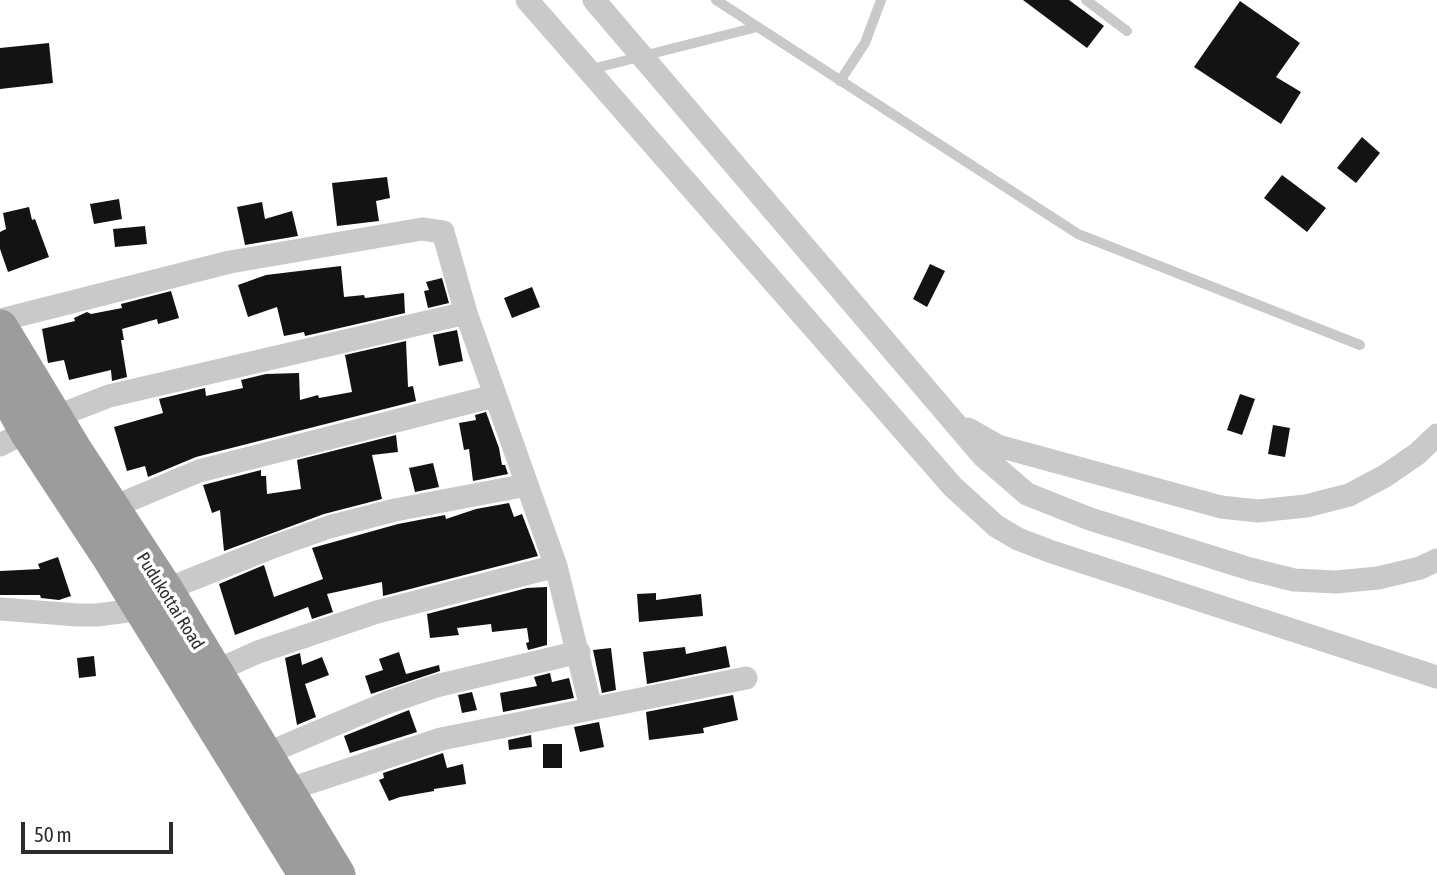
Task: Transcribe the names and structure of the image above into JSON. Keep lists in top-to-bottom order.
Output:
{
  "streets": {
    "highway": ["Pudukottai Road"]
  },
  "scale_bar": "50 m"
}
